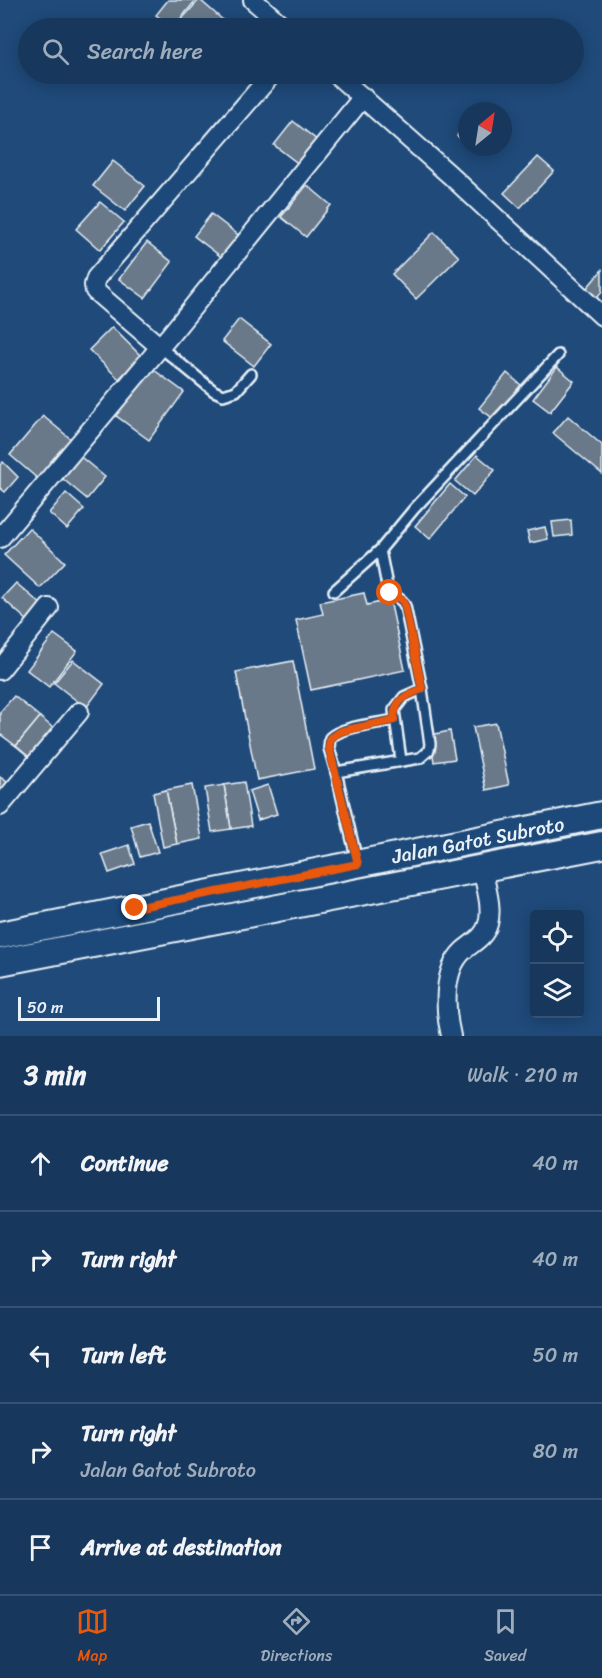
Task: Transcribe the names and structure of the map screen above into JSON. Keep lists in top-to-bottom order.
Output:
{
  "streets": {
    "street": ["Jalan Gatot Subroto"]
  },
  "scale_bar": "50 m",
  "north": "top right",
  "page": {
    "search": "Search here",
    "scale": "50 m",
    "heading": ["3 min", "Walk · 210 m"],
    "list": [
      ["Continue", "40 m"],
      ["Turn right", "40 m"],
      ["Turn left", "50 m"],
      ["Turn right", "Jalan Gatot Subroto", "80 m"],
      "Arrive at destination"
    ],
    "nav": ["Map", "Directions", "Saved"]
  }
}
